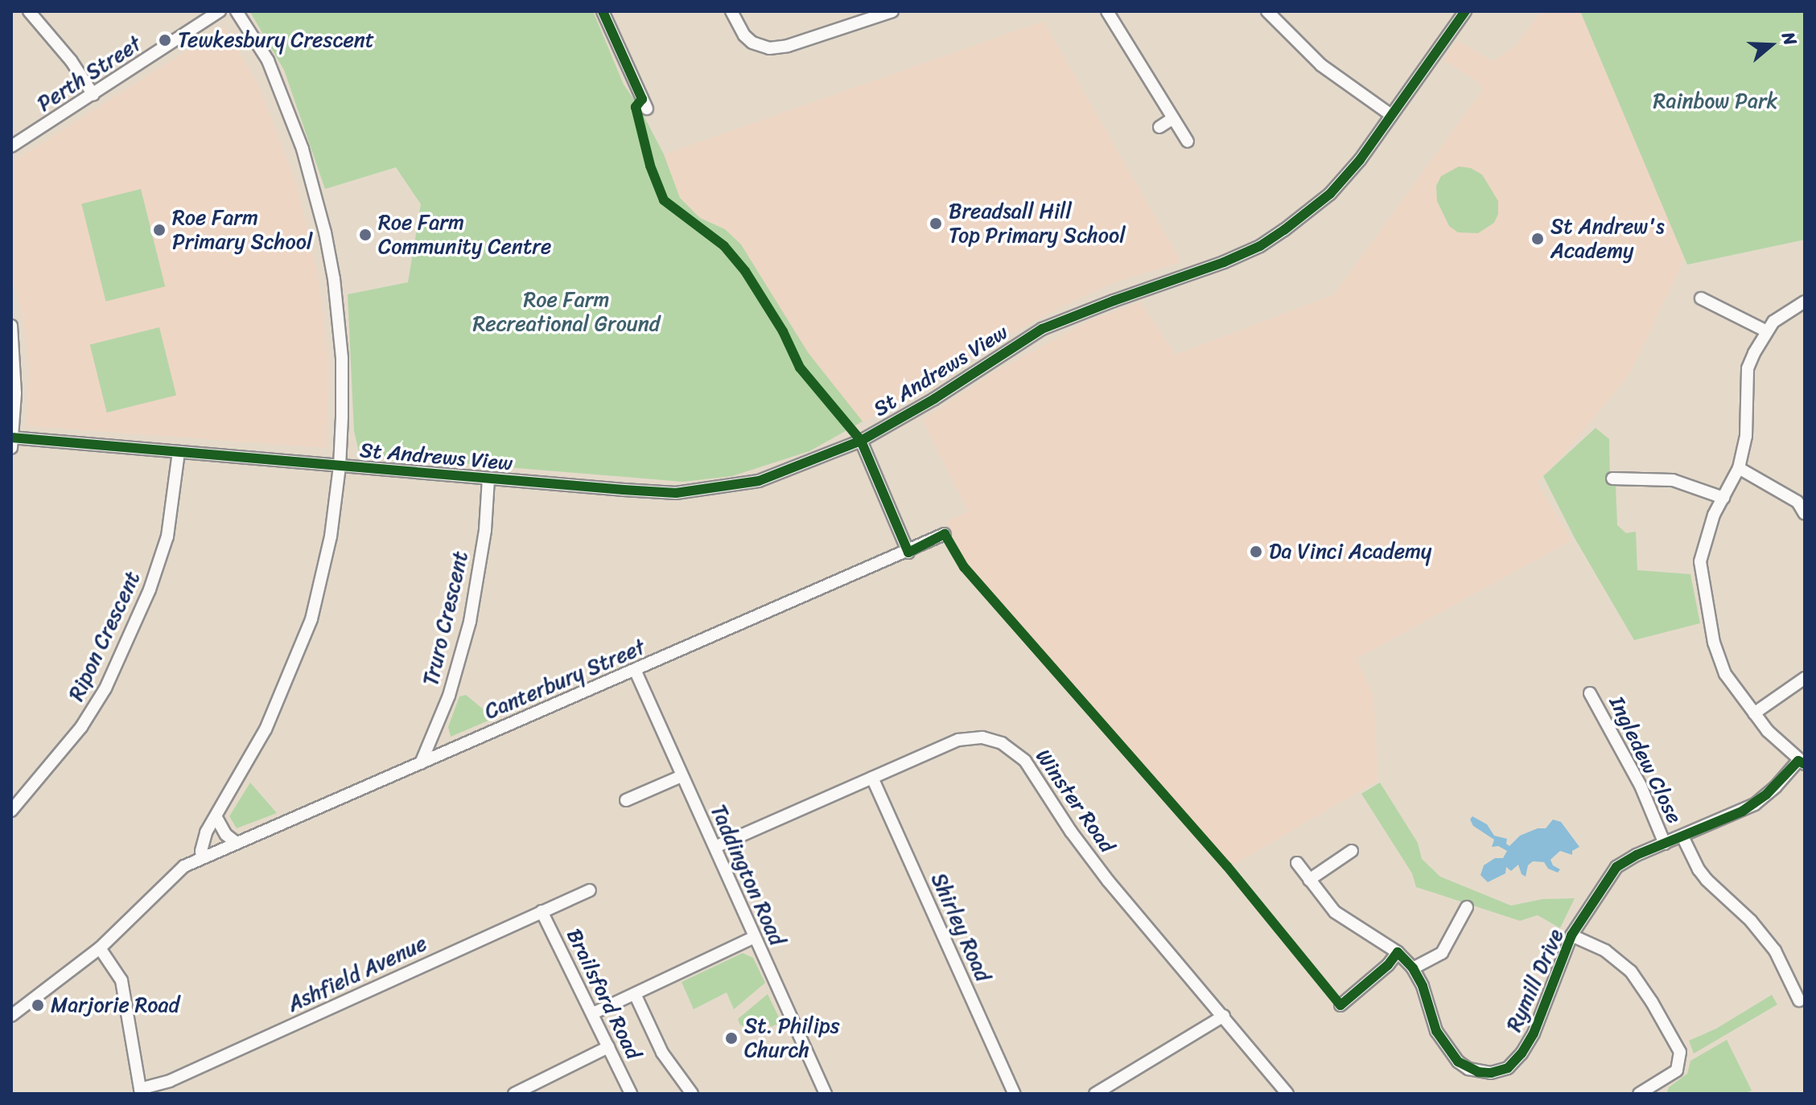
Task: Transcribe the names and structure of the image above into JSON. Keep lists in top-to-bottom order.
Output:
{
  "streets": {
    "street": [
      "Perth Street",
      "St Andrews View",
      "Truro Crescent",
      "Ripon Crescent",
      "Canterbury Street",
      "Ingledew Close",
      "Winster Road",
      "Taddington Road",
      "Shirley Road",
      "Ashfield Avenue",
      "Rymill Drive",
      "Brailsford Road"
    ]
  },
  "crossings": [
    ["St Andrews View", "Truro Crescent"],
    ["St Andrews View", "Ripon Crescent"],
    ["Truro Crescent", "Canterbury Street"],
    ["Canterbury Street", "Taddington Road"],
    ["Ingledew Close", "Rymill Drive"],
    ["Winster Road", "Taddington Road"],
    ["Winster Road", "Shirley Road"],
    ["Ashfield Avenue", "Brailsford Road"]
  ],
  "parks": ["Rainbow Park", "Roe Farm Recreational Ground"],
  "places": [
    "Tewkesbury Crescent",
    "Breadsall Hill Top Primary School",
    "Roe Farm Primary School",
    "Roe Farm Community Centre",
    "St Andrew's Academy",
    "Da Vinci Academy",
    "Marjorie Road",
    "St. Philips Church"
  ],
  "north": "right"
}
